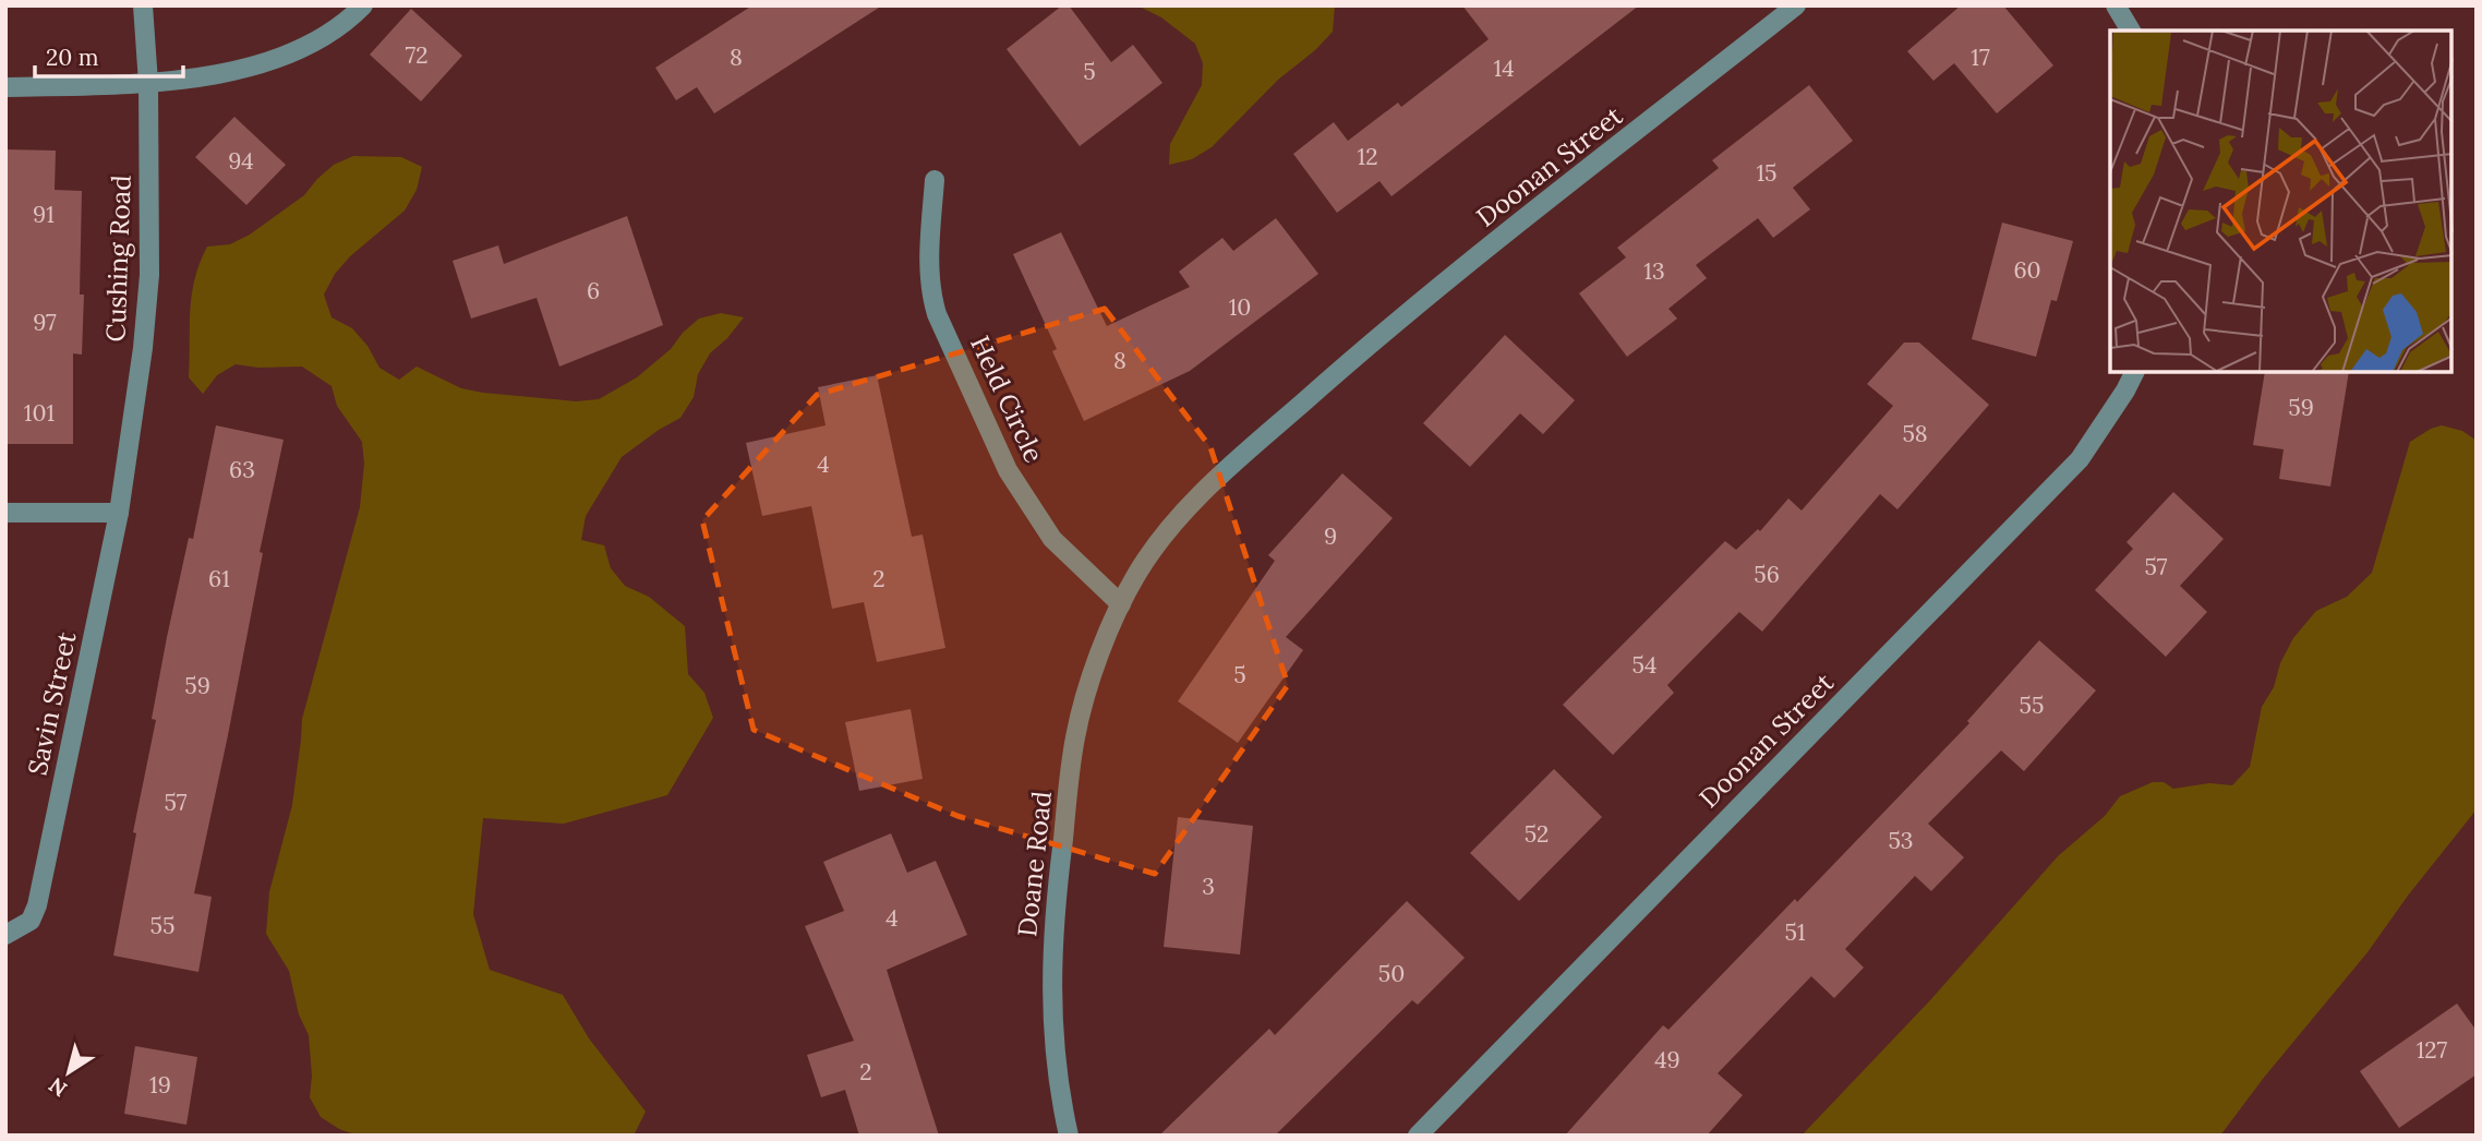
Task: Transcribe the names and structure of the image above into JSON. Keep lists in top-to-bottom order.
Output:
{
  "streets": {
    "street": [
      "Doonan Street",
      "Cushing Road",
      "Held Circle",
      "Savin Street",
      "Doane Road"
    ]
  },
  "crossings": [
    ["Doonan Street", "Held Circle"],
    ["Doonan Street", "Doane Road"],
    ["Cushing Road", "Savin Street"],
    ["Held Circle", "Doane Road"]
  ],
  "house_numbers": [
    "72",
    "8",
    "17",
    "14",
    "5",
    "12",
    "94",
    "15",
    "91",
    "60",
    "13",
    "6",
    "10",
    "97",
    "8",
    "59",
    "101",
    "58",
    "4",
    "63",
    "9",
    "57",
    "56",
    "61",
    "2",
    "54",
    "5",
    "59",
    "55",
    "57",
    "52",
    "53",
    "3",
    "4",
    "55",
    "51",
    "50",
    "127",
    "49",
    "2",
    "19"
  ],
  "scale_bar": "20 m",
  "north": "bottom left"
}
